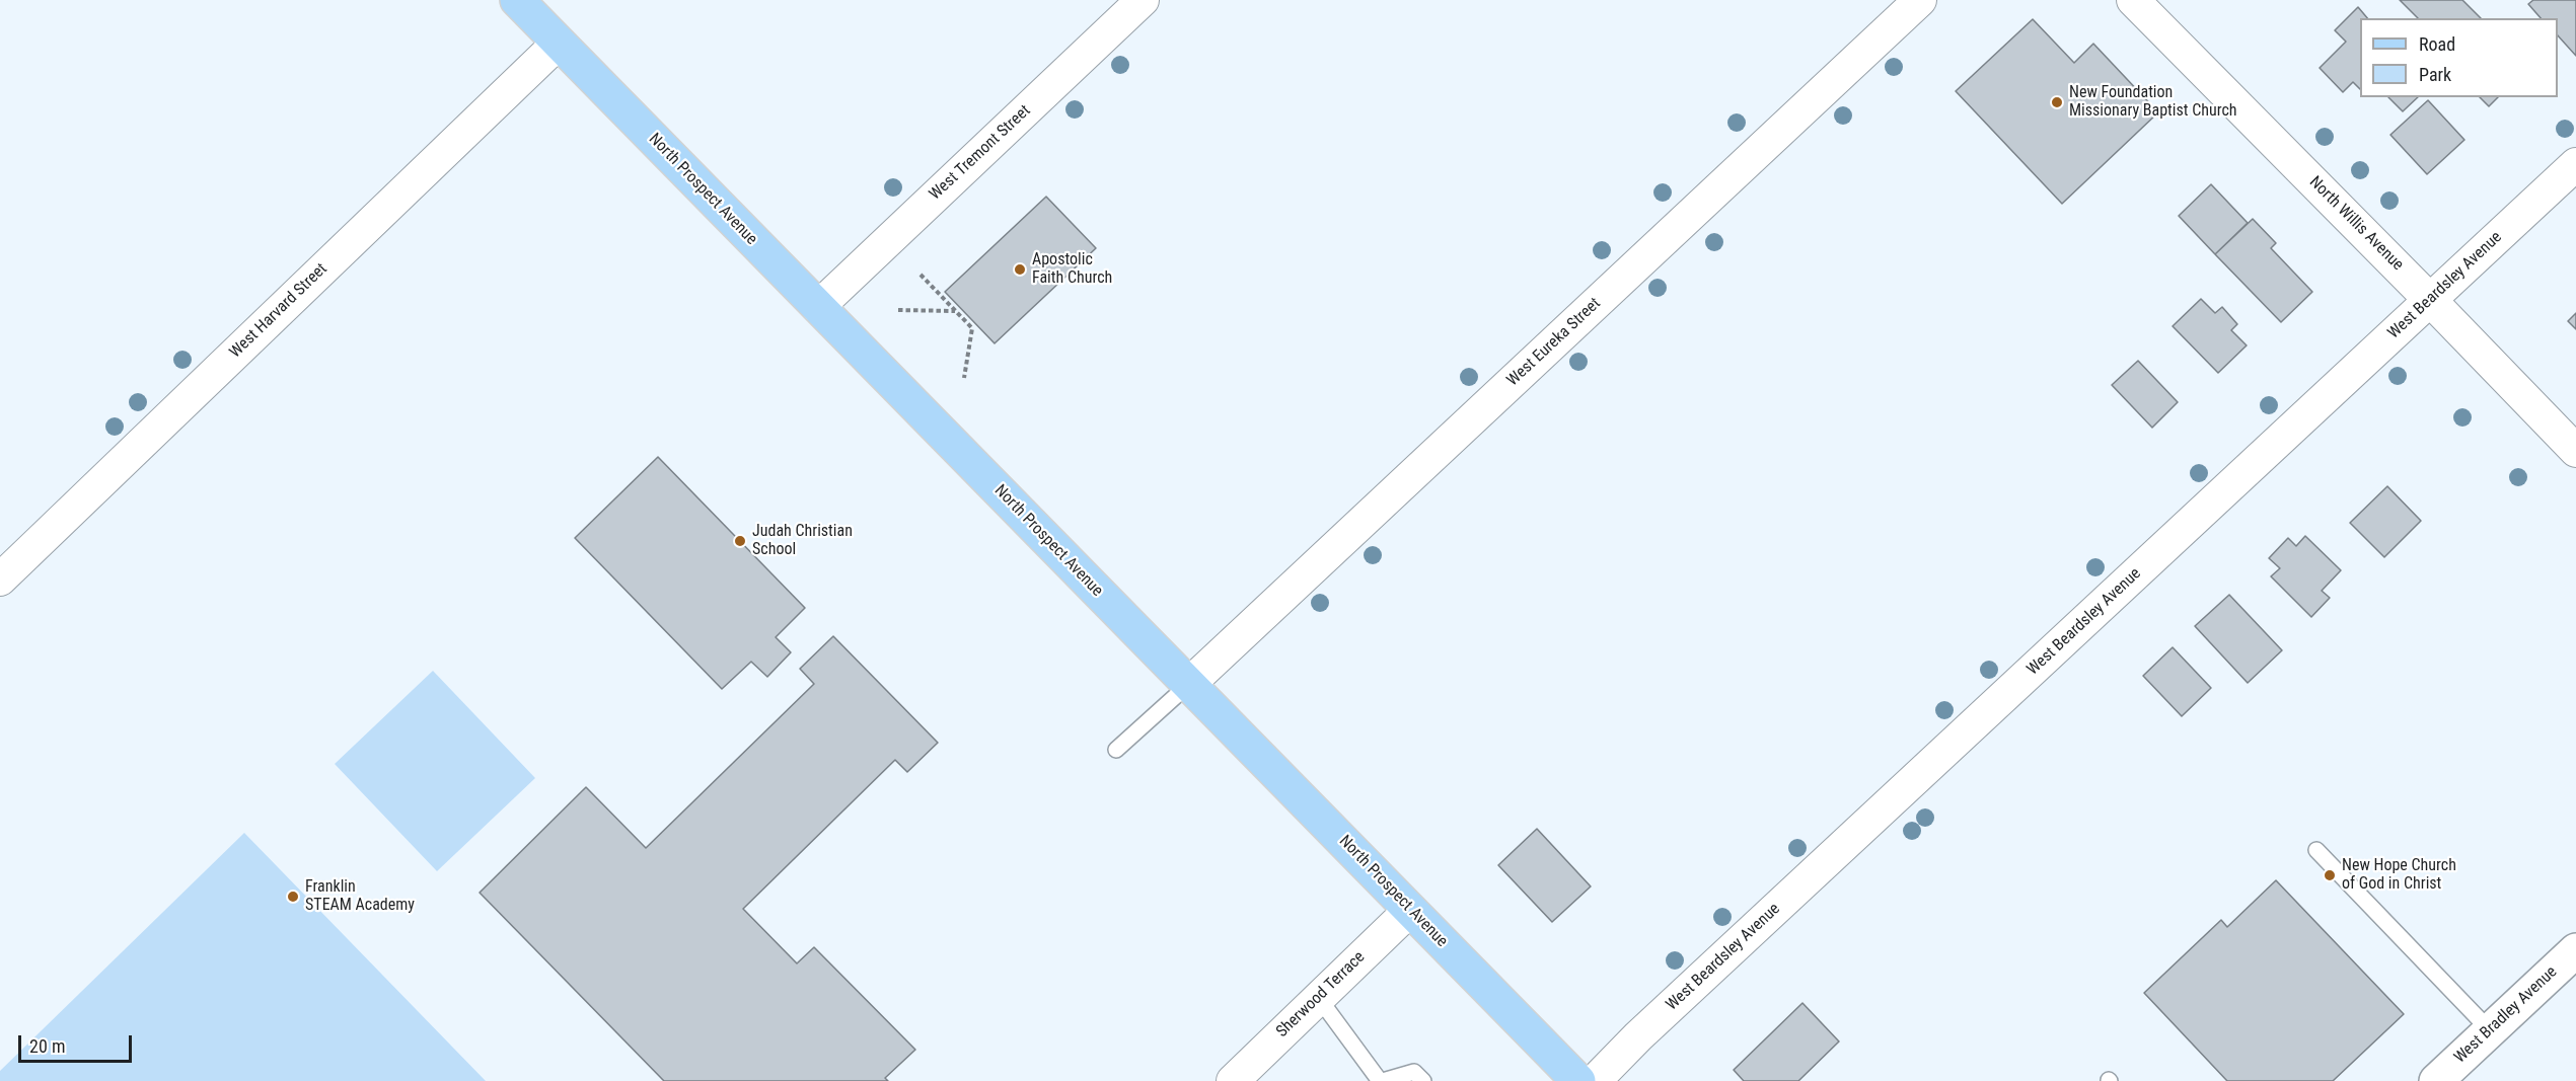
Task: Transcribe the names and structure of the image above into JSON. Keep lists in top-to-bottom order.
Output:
{
  "streets": {
    "main road": ["North Prospect Avenue", "West Bradley Avenue"],
    "street": [
      "West Tremont Street",
      "North Willis Avenue",
      "West Beardsley Avenue",
      "West Harvard Street",
      "West Eureka Street",
      "Sherwood Terrace"
    ]
  },
  "crossings": [
    ["West Tremont Street", "North Prospect Avenue"],
    ["North Prospect Avenue", "West Harvard Street"],
    ["North Prospect Avenue", "West Eureka Street"],
    ["North Prospect Avenue", "Sherwood Terrace"],
    ["North Willis Avenue", "West Beardsley Avenue"]
  ],
  "places": [
    "New Foundation Missionary Baptist Church",
    "Apostolic Faith Church",
    "Judah Christian School",
    "New Hope Church of God in Christ",
    "Franklin STEAM Academy"
  ],
  "legend": ["Road", "Park"],
  "scale_bar": "20 m"
}
